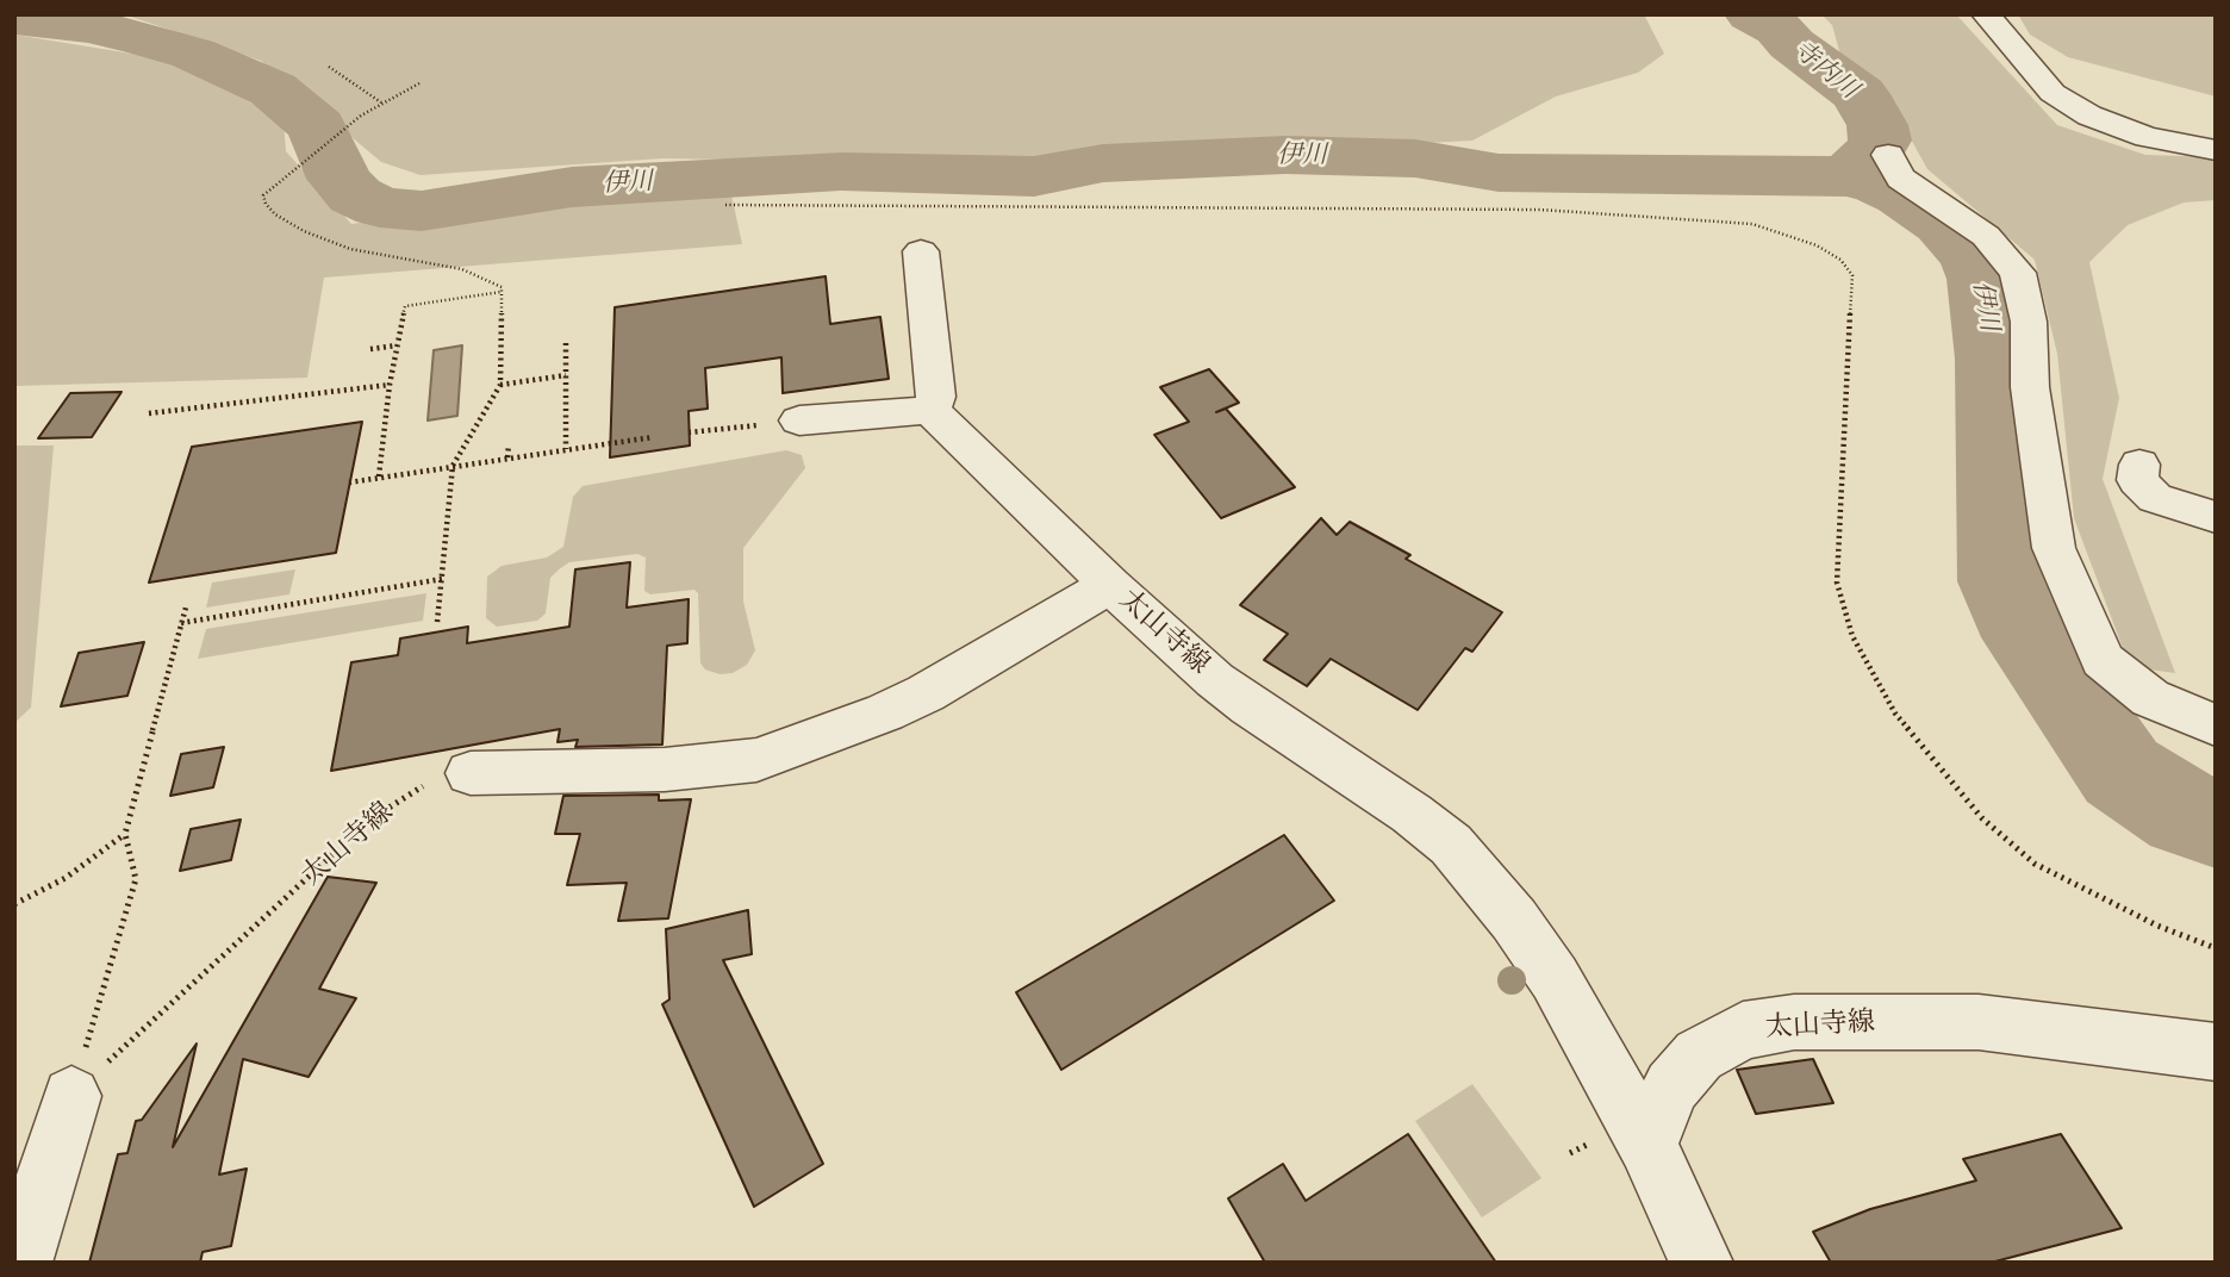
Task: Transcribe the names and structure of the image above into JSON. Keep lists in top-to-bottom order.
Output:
{
  "streets": {
    "street": ["太山寺線"]
  },
  "water": ["寺内川", "伊川"]
}
